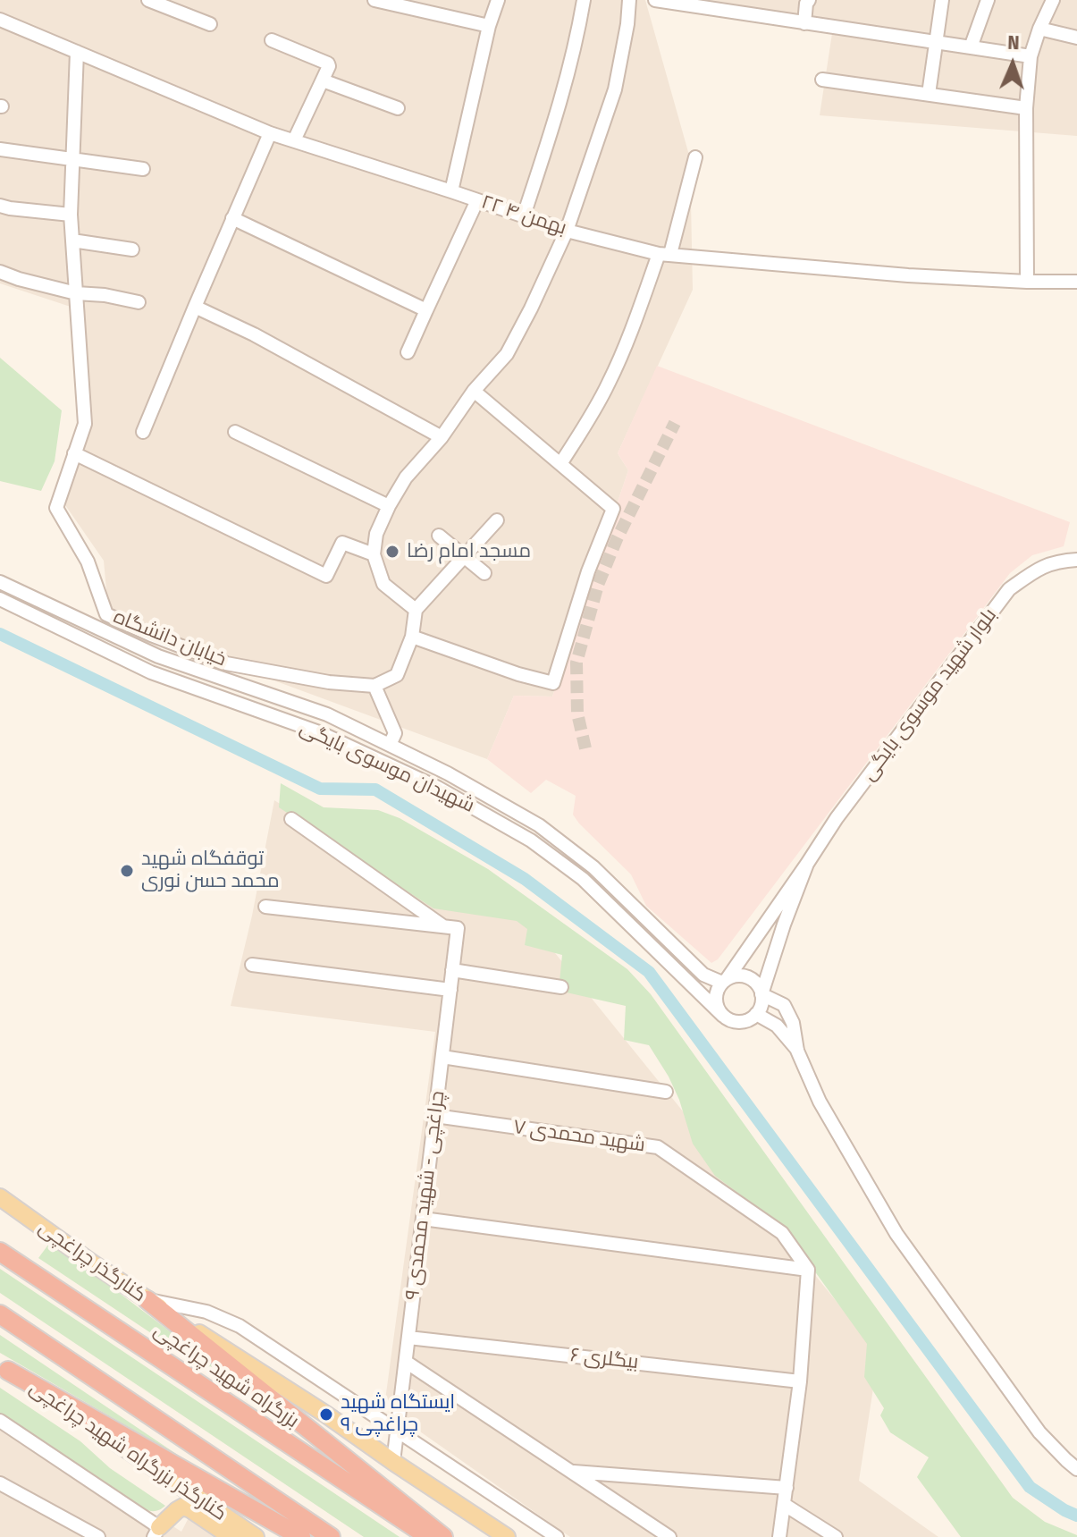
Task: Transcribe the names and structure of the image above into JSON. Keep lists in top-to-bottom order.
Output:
{
  "streets": {
    "highway": ["بزرگراه شهید چراغچی"],
    "main road": ["کنارگذر چراغچی", "کنارگذر بزرگراه شهید چراغچی"],
    "street": [
      "۲۲ بهمن ۴",
      "خیابان دانشگاه",
      "بلوار شهید موسوی بایگی",
      "شهیدان موسوی بایگی",
      "شهید محمدی ۷",
      "۹ چراغچی - شهید محمدی",
      "بیگلری ۶"
    ]
  },
  "crossings": [
    ["۲۲ بهمن ۴", "خیابان دانشگاه"],
    ["بلوار شهید موسوی بایگی", "شهیدان موسوی بایگی"],
    ["شهید محمدی ۷", "۹ چراغچی - شهید محمدی"],
    ["۹ چراغچی - شهید محمدی", "کنارگذر چراغچی"],
    ["۹ چراغچی - شهید محمدی", "بیگلری ۶"]
  ],
  "places": ["مسجد امام رضا", "توقفگاه شهید محمد حسن نوری", "ایستگاه شهید چراغچی ۹"],
  "north": "top"
}
